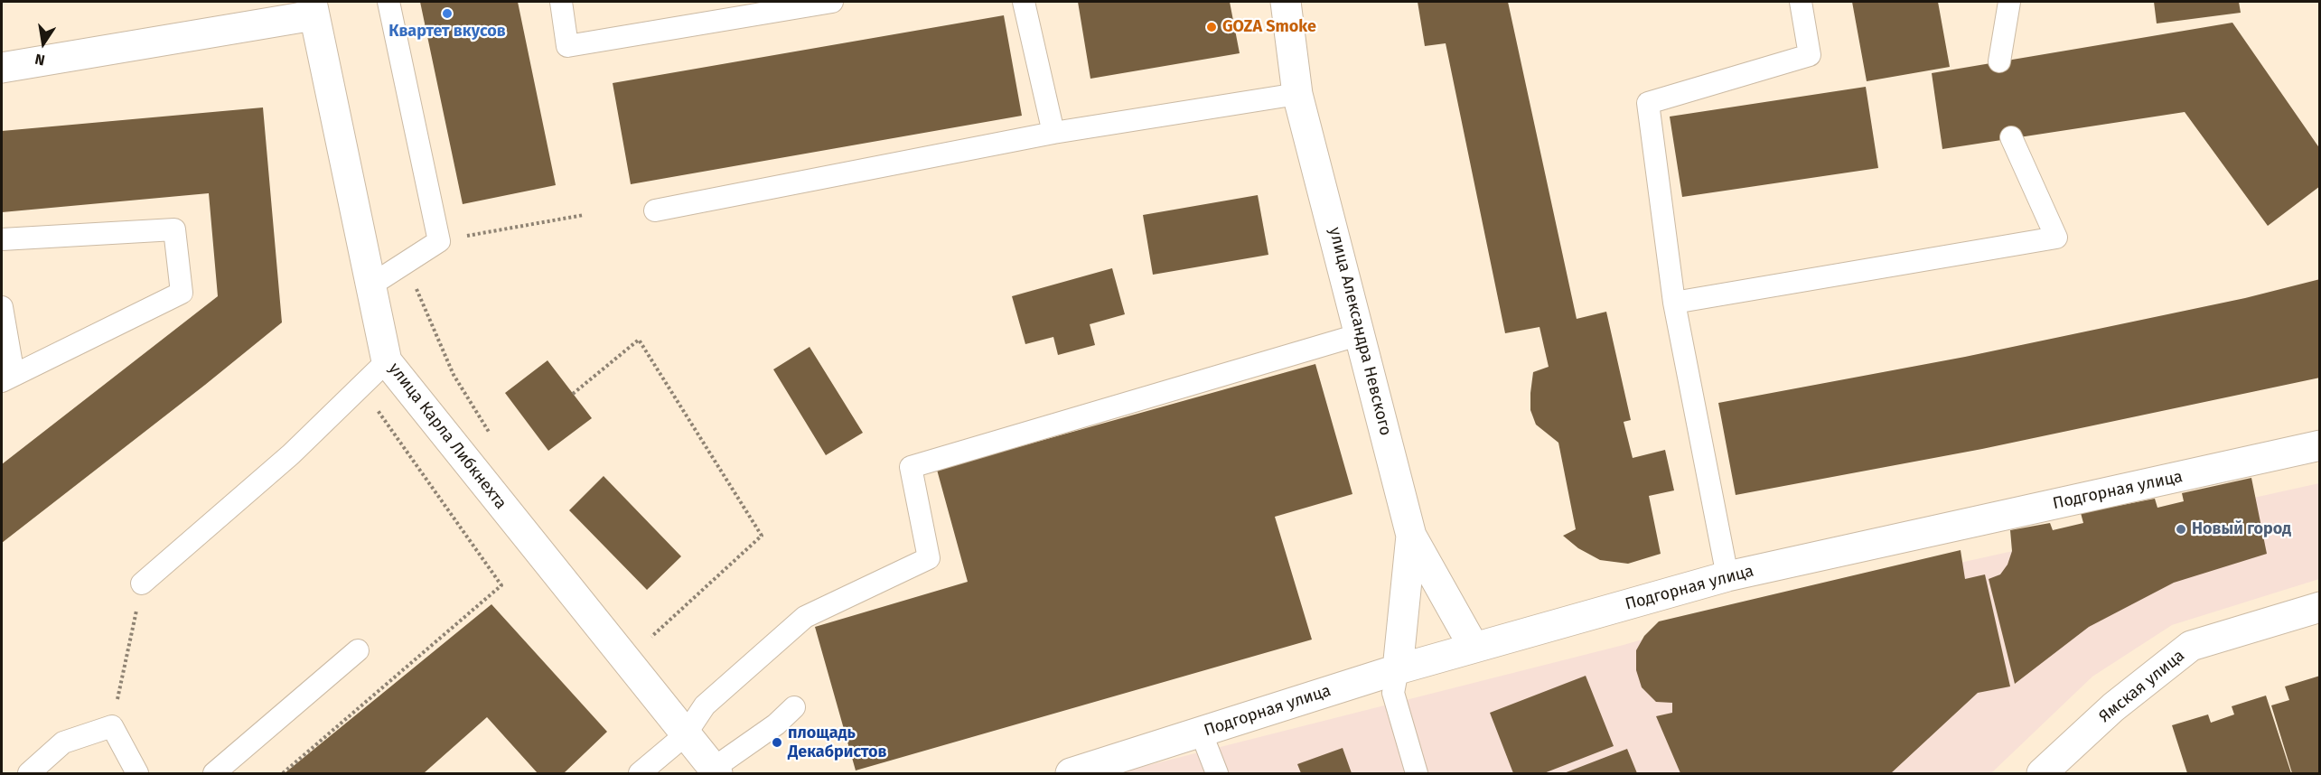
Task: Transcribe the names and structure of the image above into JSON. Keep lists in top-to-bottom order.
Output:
{
  "streets": {
    "street": [
      "улица Александра Невского",
      "улица Карла Либкнехта",
      "Подгорная улица",
      "Ямская улица"
    ]
  },
  "crossings": [
    ["улица Александра Невского", "Подгорная улица"]
  ],
  "places": [
    "Квартет вкусов",
    "GOZA Smoke",
    "Новый город",
    "площадь Декабристов"
  ],
  "north": "bottom"
}
